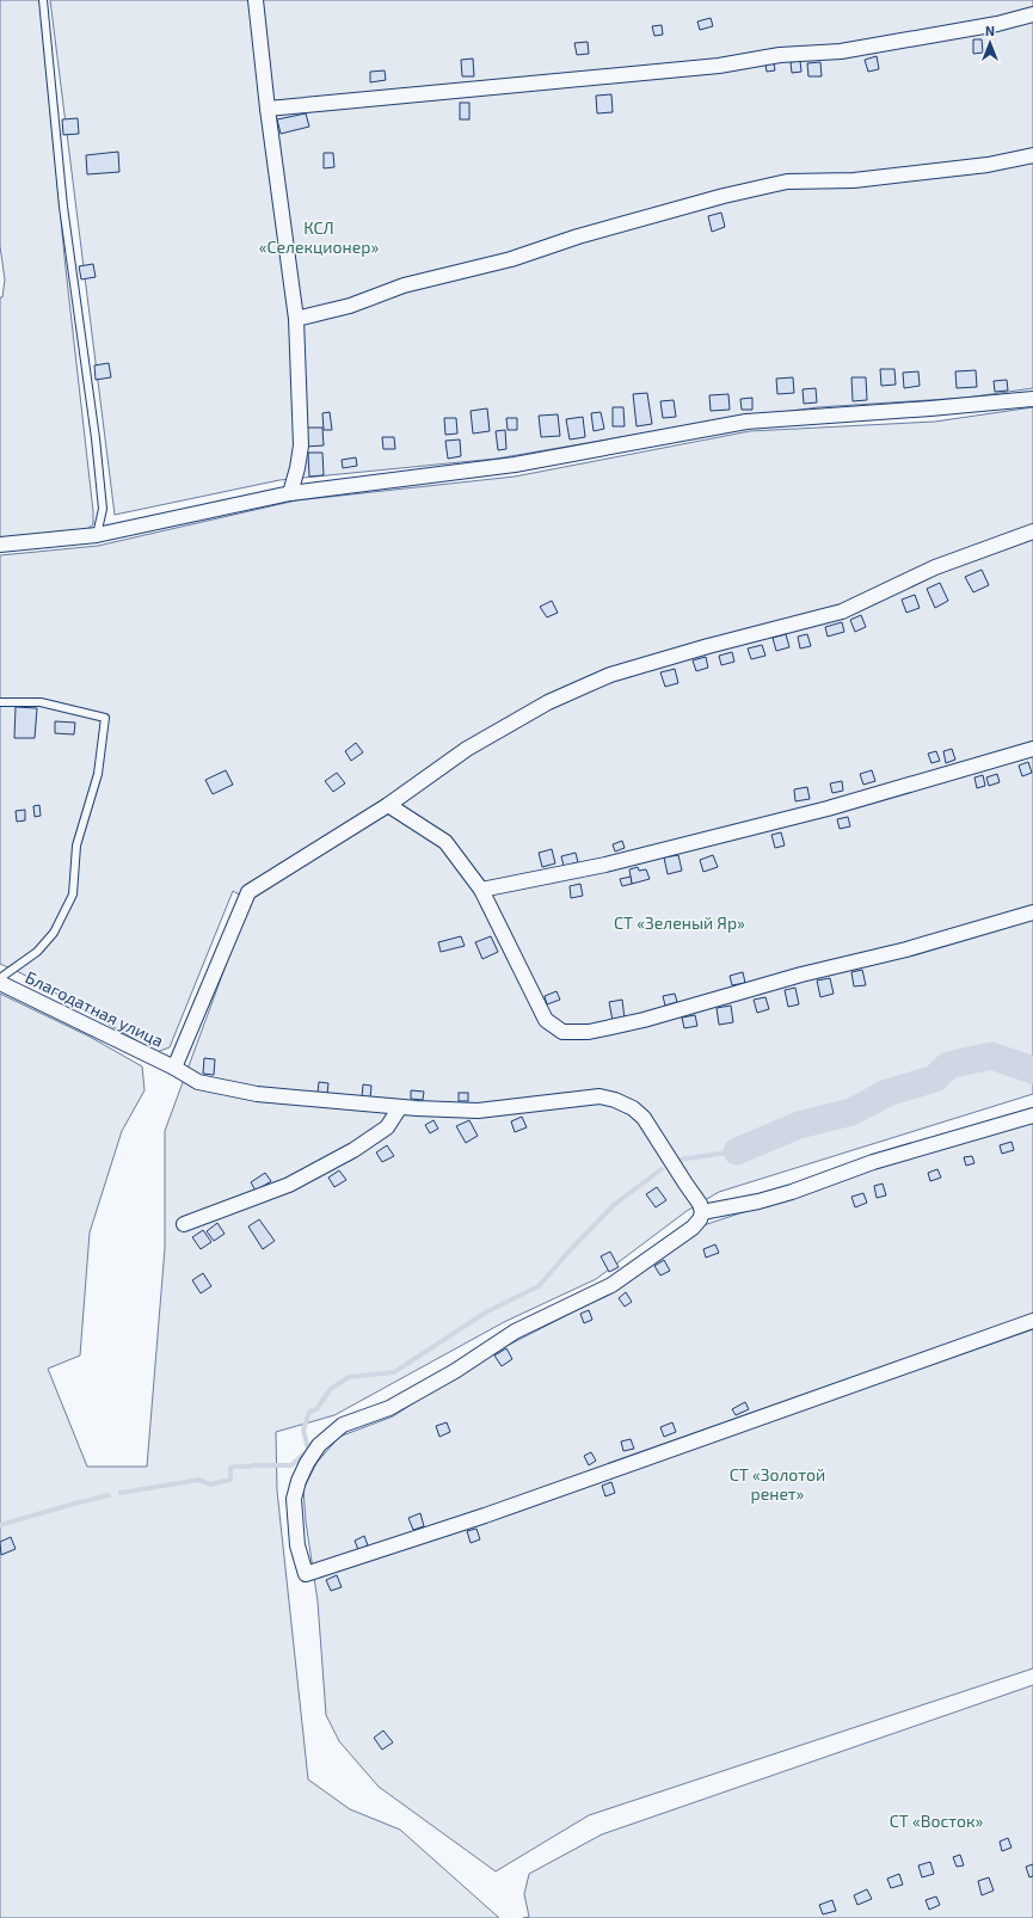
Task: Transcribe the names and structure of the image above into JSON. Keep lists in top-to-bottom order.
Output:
{
  "streets": {
    "street": ["Благодатная улица"]
  },
  "parks": [
    "КСЛ «Селекционер»",
    "СТ «Зеленый Яр»",
    "СТ «Золотой ренет»",
    "СТ «Восток»"
  ],
  "north": "top"
}
